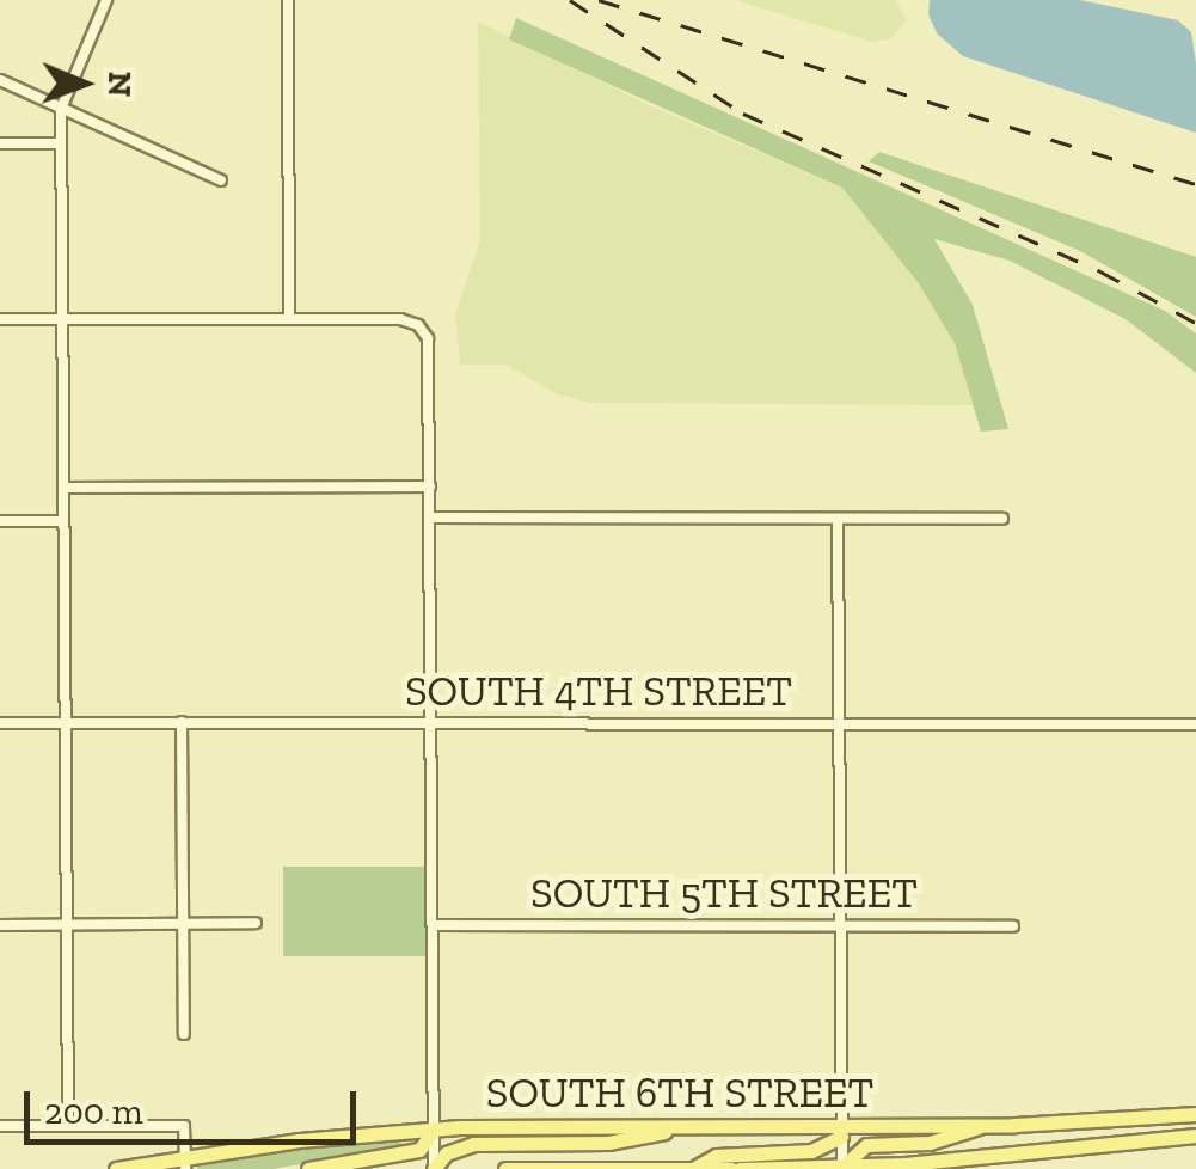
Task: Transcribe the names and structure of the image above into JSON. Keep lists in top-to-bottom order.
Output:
{
  "streets": {
    "main road": ["SOUTH 6TH STREET"],
    "street": ["SOUTH 4TH STREET", "SOUTH 5TH STREET"]
  },
  "scale_bar": "200 m",
  "north": "right"
}
